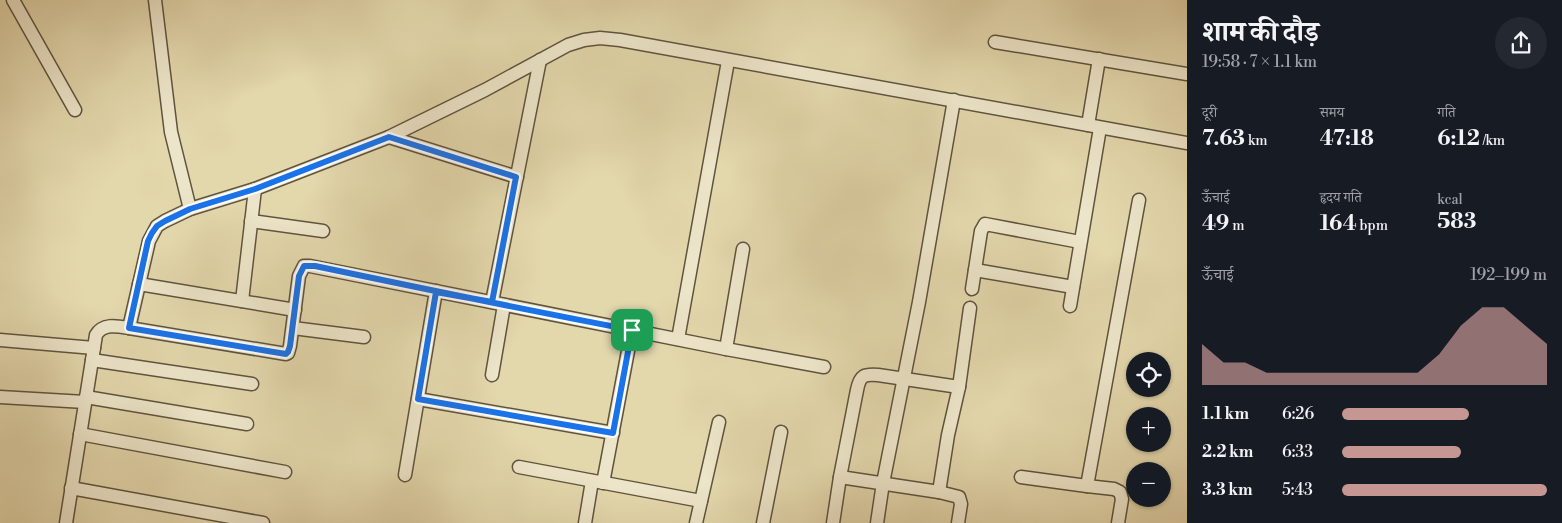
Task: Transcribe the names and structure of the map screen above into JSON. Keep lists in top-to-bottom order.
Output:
{
  "page": {
    "heading": ["शाम की दौड़", "19:58 · 7 × 1.1 km"],
    "stats": [
      ["दूरी", "7.63 km"],
      ["समय", "47:18"],
      ["गति", "6:12 /km"],
      ["ऊँचाई", "49 m"],
      ["हृदय गति", "164 bpm"],
      ["kcal", "583"]
    ],
    "chart": ["ऊँचाई", "192–199 m"],
    "map_buttons": ["+", "−"],
    "list": [
      {
        "name": "1.1 km",
        "note": "6:26"
      },
      {
        "name": "2.2 km",
        "note": "6:33"
      },
      {
        "name": "3.3 km",
        "note": "5:43"
      }
    ]
  }
}
